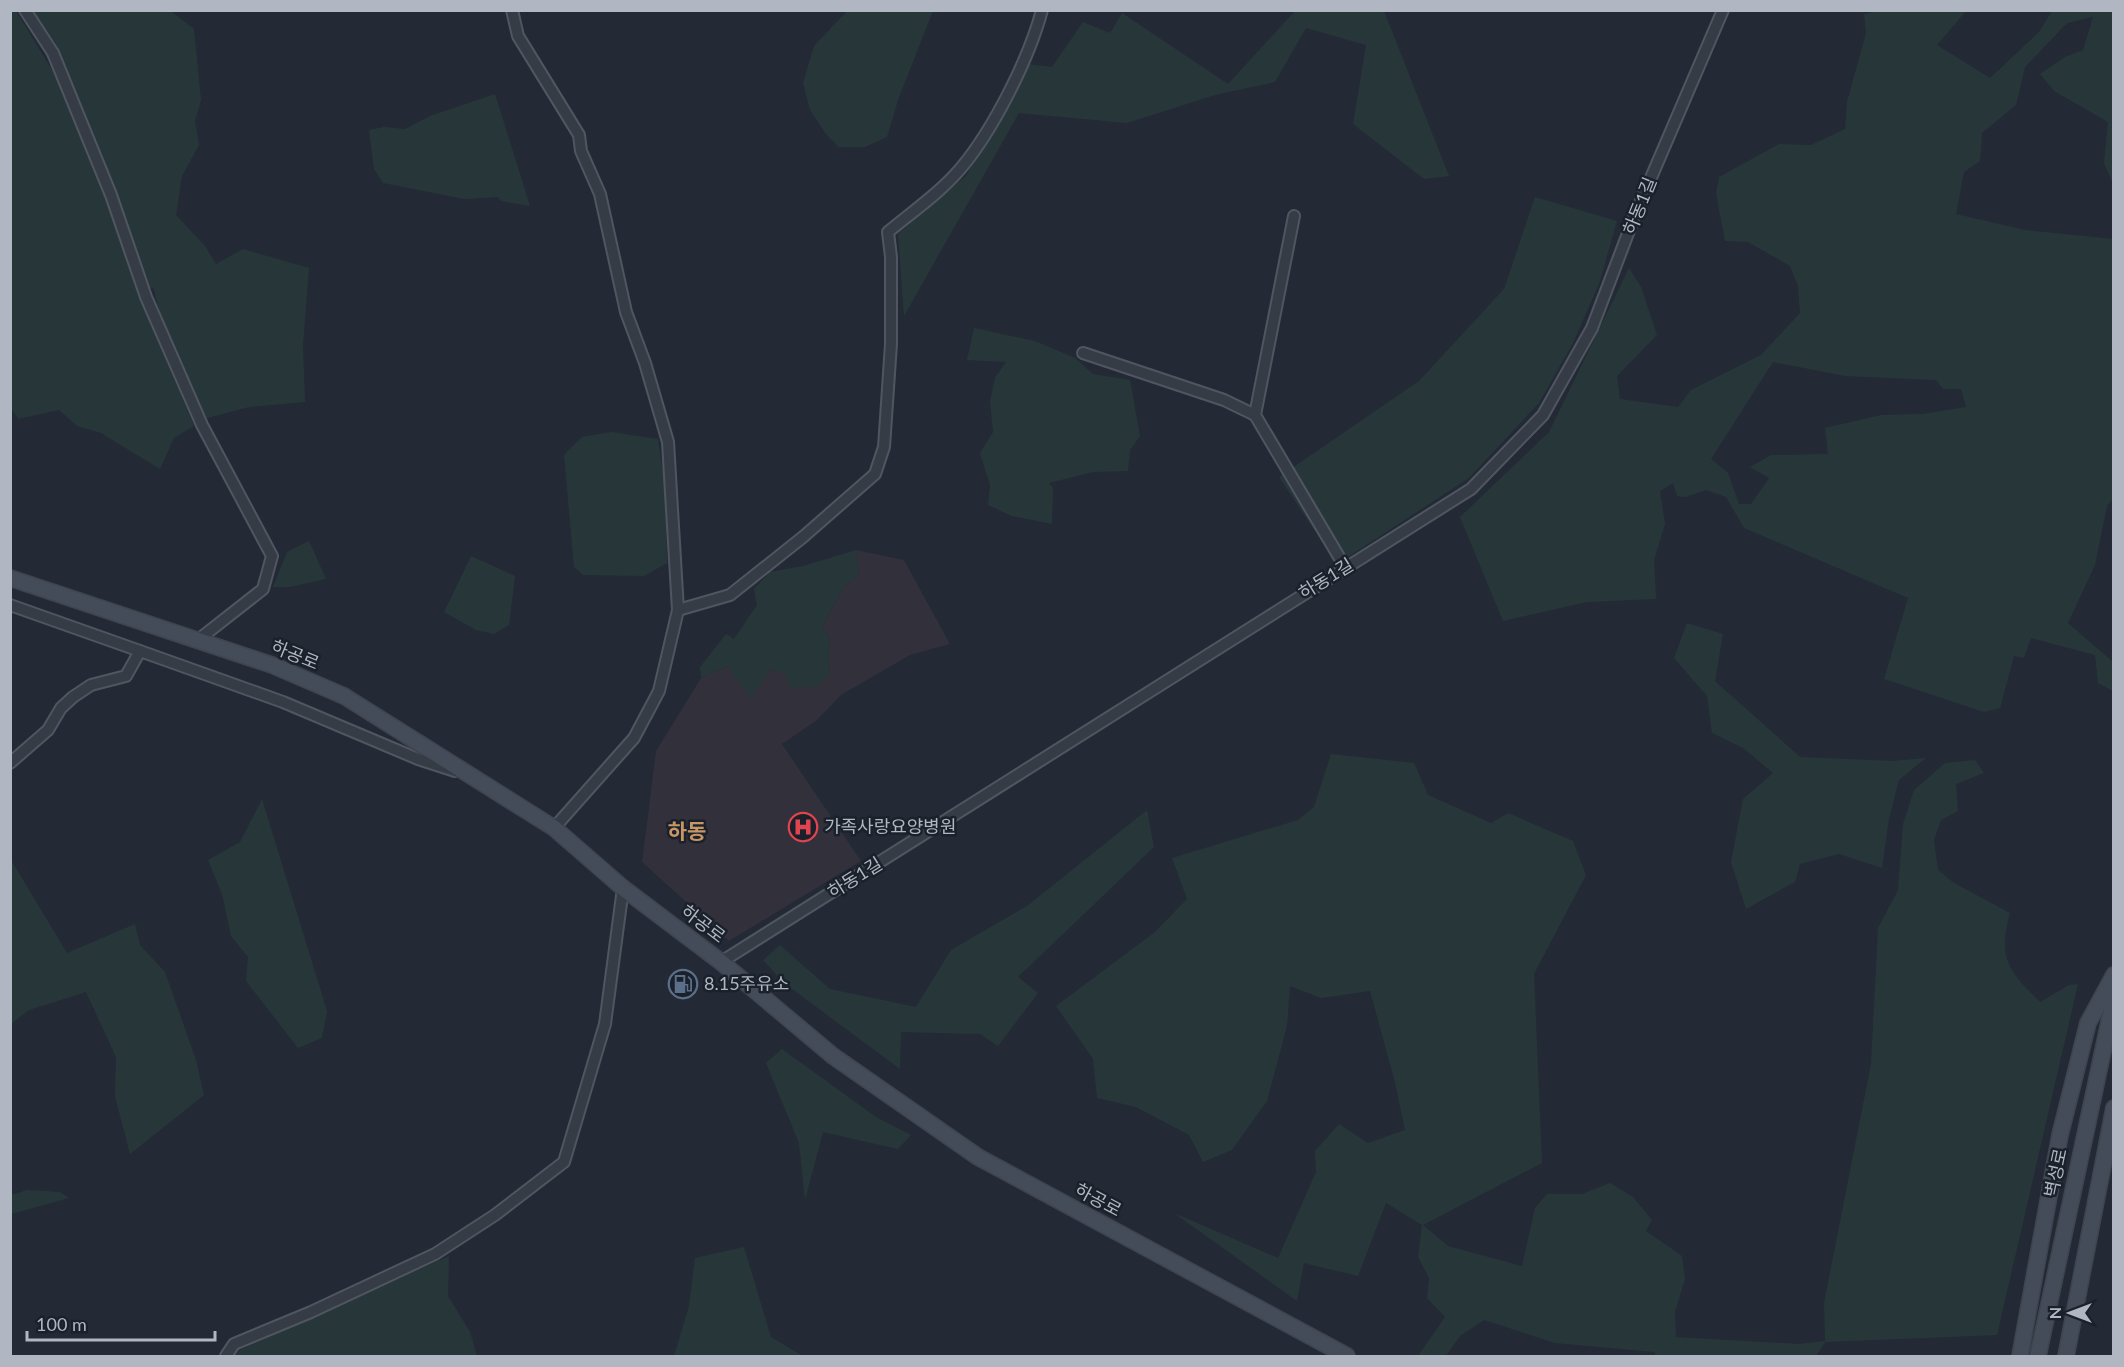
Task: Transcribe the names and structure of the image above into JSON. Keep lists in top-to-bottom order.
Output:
{
  "streets": {
    "main road": ["하공로", "벽성로"],
    "street": ["하동1길"]
  },
  "crossings": [
    ["하동1길", "하공로"]
  ],
  "districts": ["하동"],
  "places": {
    "hospital": ["가족사랑요양병원"],
    "fuel station": ["8.15주유소"]
  },
  "scale_bar": "100 m",
  "north": "left"
}
